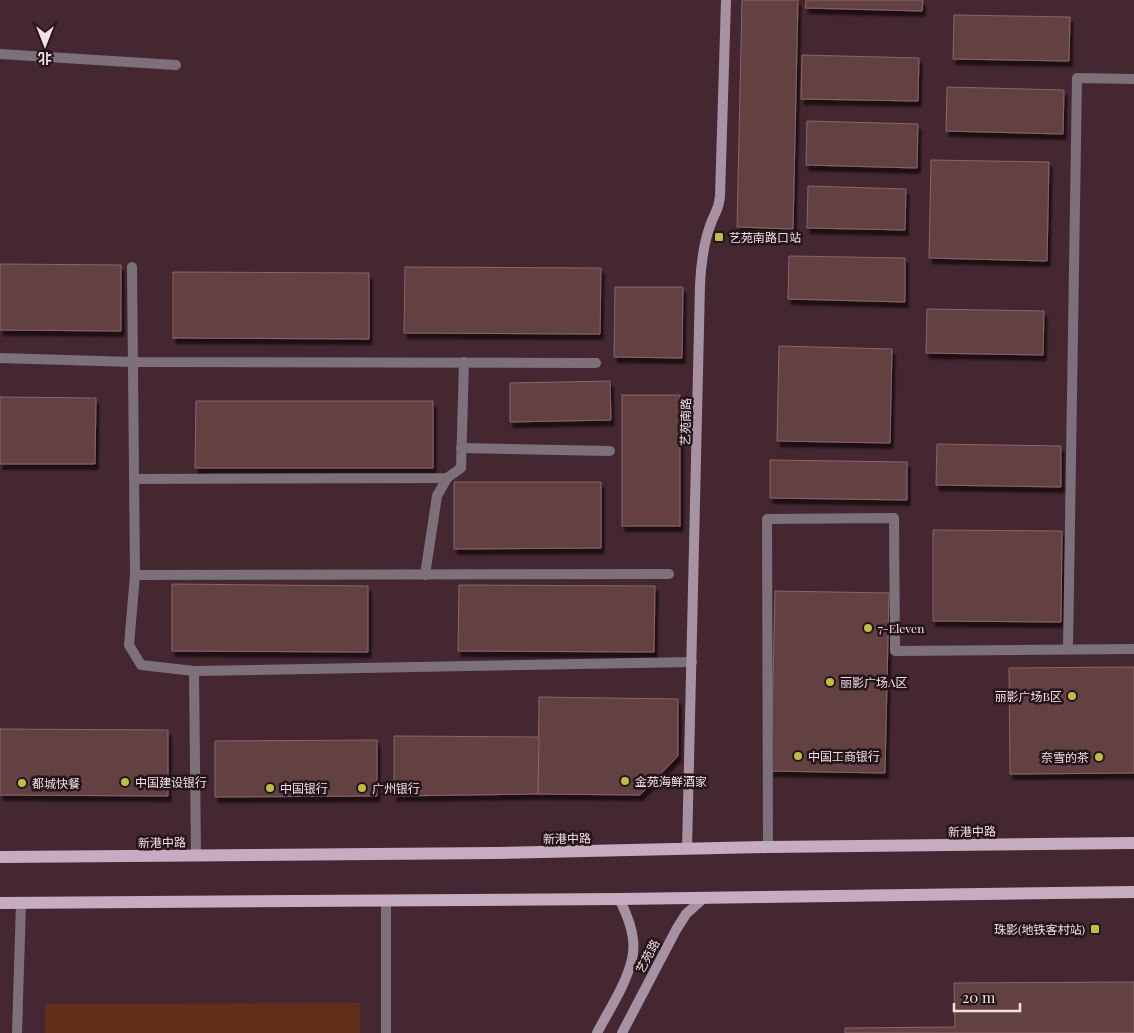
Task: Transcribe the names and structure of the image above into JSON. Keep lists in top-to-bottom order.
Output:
{
  "streets": {
    "main road": ["新港中路"],
    "street": ["艺苑南路", "艺苑路"]
  },
  "crossings": [
    ["艺苑南路", "新港中路"]
  ],
  "places": {
    "transit": ["艺苑南路口站", "珠影(地铁客村站)"],
    "other": [
      "7-Eleven",
      "丽影广场A区",
      "丽影广场B区",
      "中国工商银行",
      "奈雪的茶",
      "金苑海鲜酒家",
      "中国建设银行",
      "都城快餐",
      "中国银行",
      "广州银行"
    ]
  },
  "scale_bar": "20 m",
  "north": "bottom"
}
